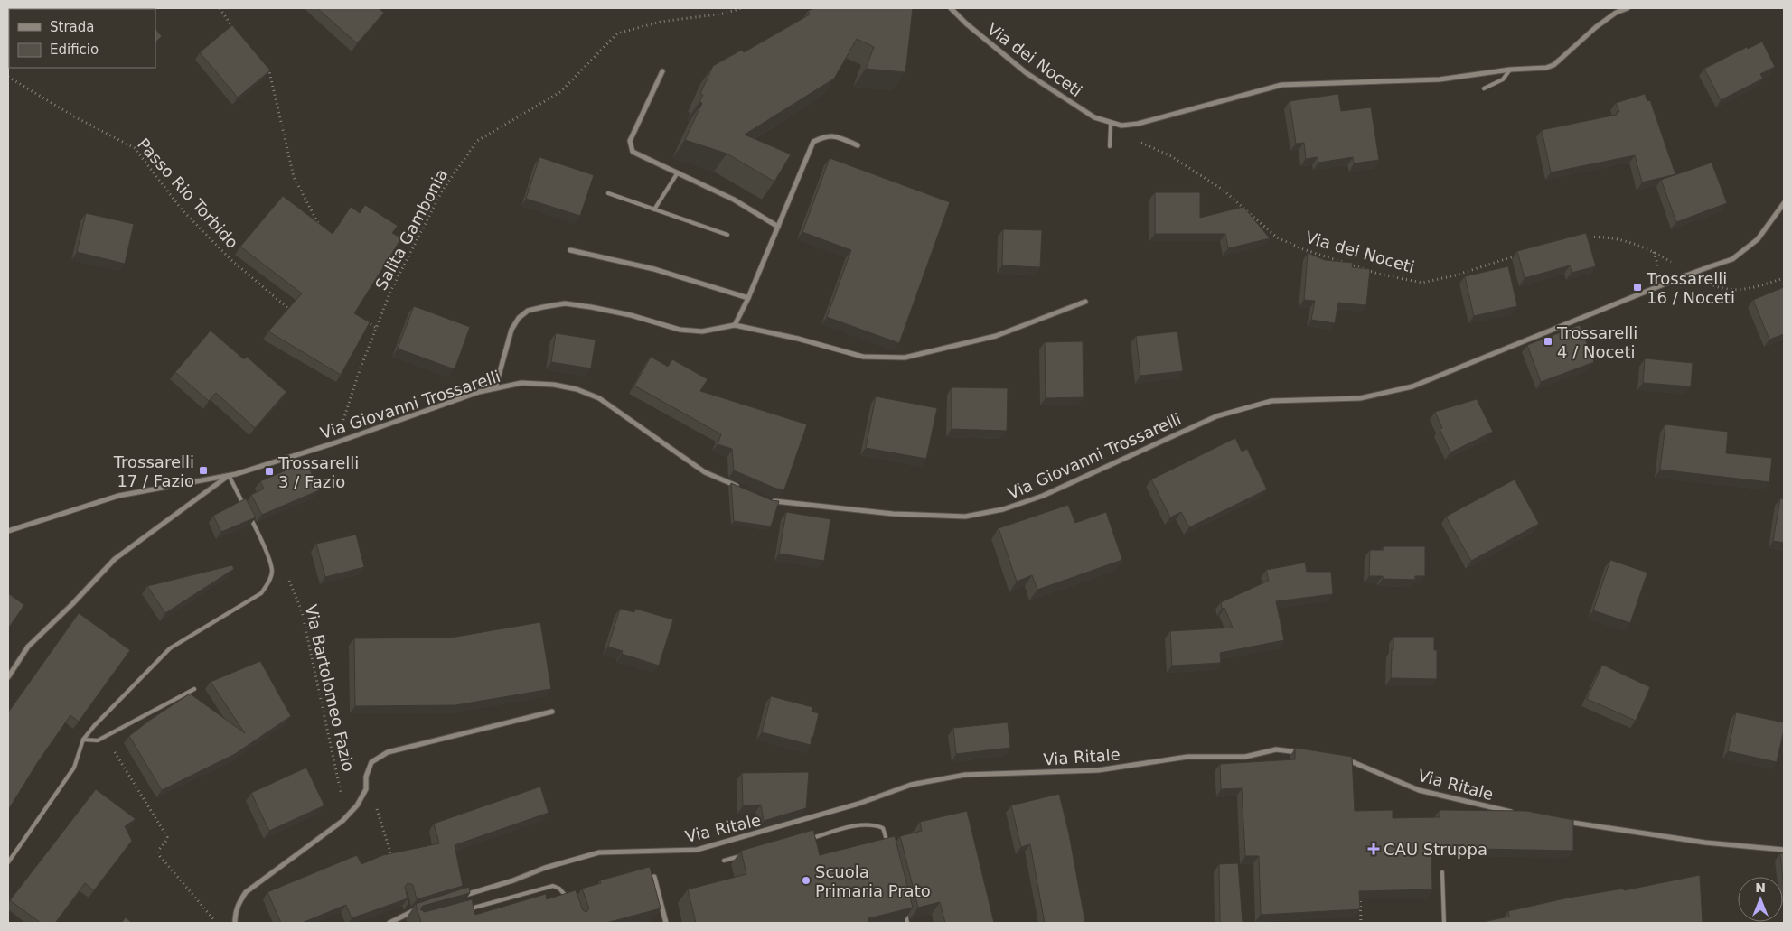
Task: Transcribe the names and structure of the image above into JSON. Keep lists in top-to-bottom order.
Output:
{
  "streets": {
    "street": [
      "Via dei Noceti",
      "Via Giovanni Trossarelli",
      "Via Bartolomeo Fazio",
      "Via Ritale"
    ],
    "path": ["Passo Rio Torbido", "Salita Gambonia"]
  },
  "crossings": [
    ["Salita Gambonia", "Via Giovanni Trossarelli"]
  ],
  "places": {
    "transit": [
      "Trossarelli 16 / Noceti",
      "Trossarelli 4 / Noceti",
      "Trossarelli 17 / Fazio",
      "Trossarelli 3 / Fazio"
    ],
    "health": ["CAU Struppa"],
    "other": ["Scuola Primaria Prato"]
  },
  "legend": ["Strada", "Edificio"],
  "north": "top"
}
